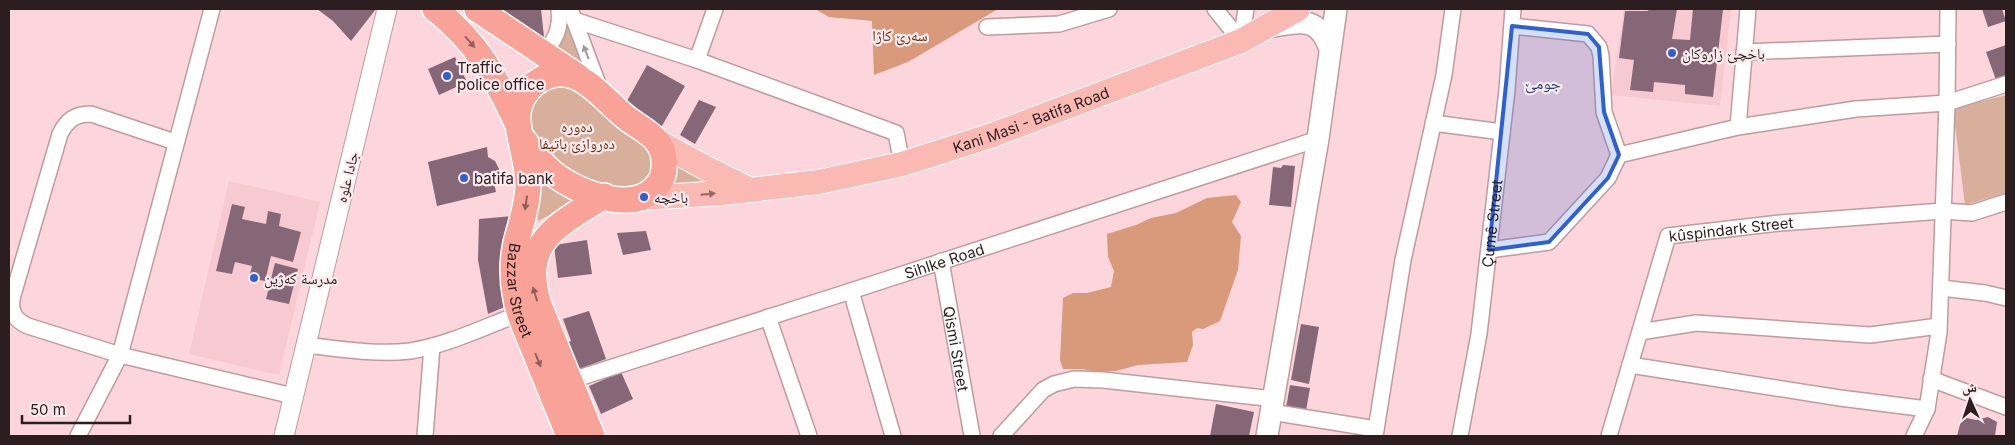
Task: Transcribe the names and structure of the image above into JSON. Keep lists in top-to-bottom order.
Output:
{
  "streets": {
    "highway": ["Bazzar Street"],
    "main road": ["Kani Masi - Batifa Road"],
    "street": [
      "جادا علوه",
      "Çumê Street",
      "kûspindark Street",
      "Sihlke Road",
      "Qismi Street"
    ]
  },
  "crossings": [
    ["Kani Masi - Batifa Road", "Bazzar Street"],
    ["Sihlke Road", "Bazzar Street"],
    ["Sihlke Road", "Qismi Street"]
  ],
  "districts": ["جومێ"],
  "parks": ["سەرێ کاژا", "ده‌وره‌ ده‌روازێ باتيفا"],
  "places": [
    "باخچێ زاروکان",
    "Traffic police office",
    "batifa bank",
    "باخچە",
    "مدرسة كه‌ژين"
  ],
  "scale_bar": "50 m",
  "north": "top"
}
